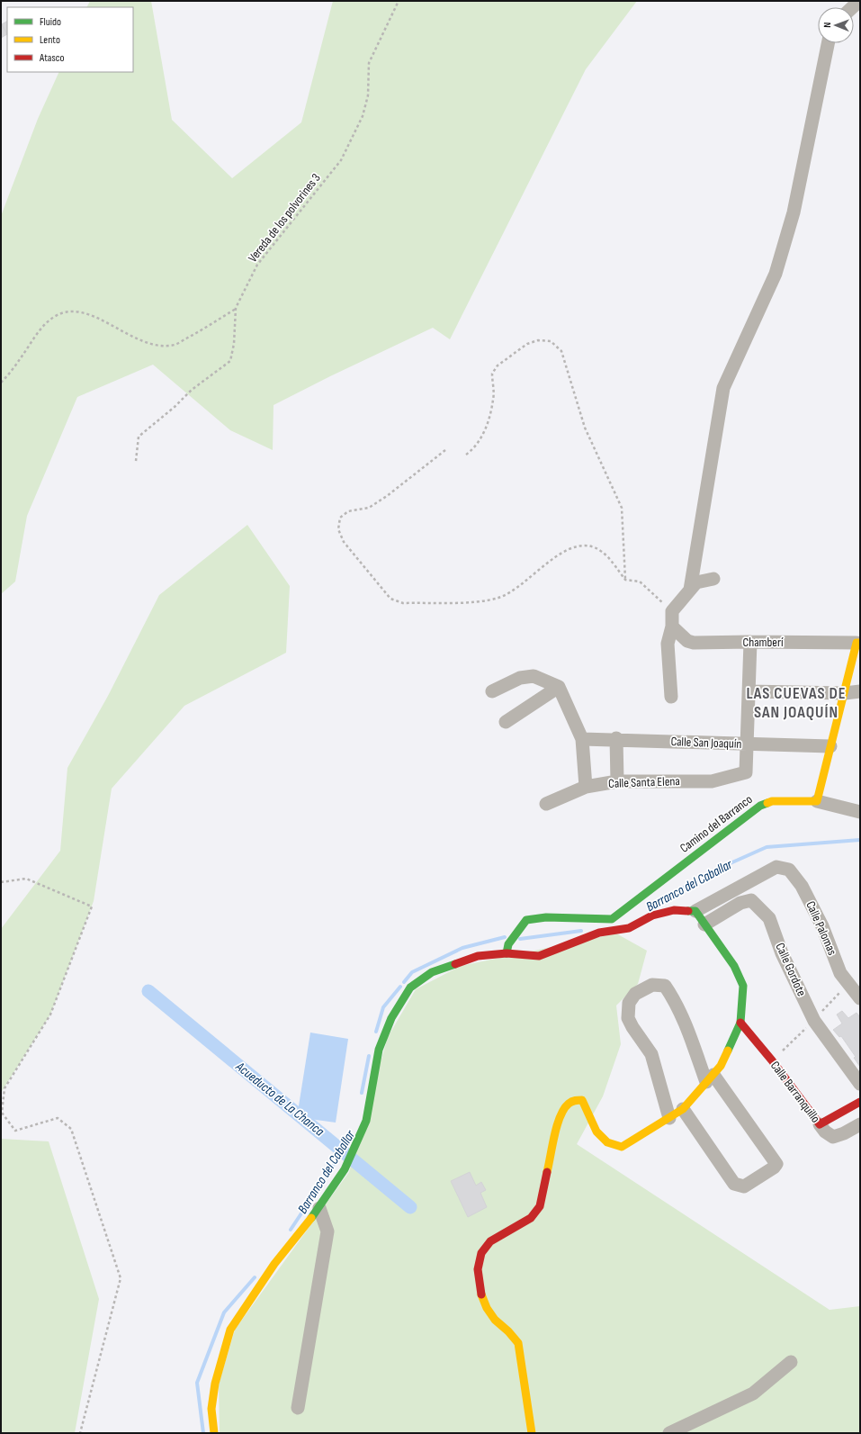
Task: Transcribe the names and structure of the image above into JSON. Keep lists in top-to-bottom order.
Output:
{
  "streets": {
    "street": [
      "Chamberí",
      "Calle San Joaquín",
      "Calle Santa Elena",
      "Camino del Barranco",
      "Calle Palomas",
      "Calle Gordote",
      "Calle Barranquillo"
    ],
    "path": ["Vereda de los polvorines 3"]
  },
  "crossings": [
    ["Calle San Joaquín", "Calle Santa Elena"]
  ],
  "districts": ["LAS CUEVAS DE SAN JOAQUÍN"],
  "water": ["Barranco del Caballar", "Acueducto de La Chanca"],
  "legend": ["Fluido", "Lento", "Atasco"],
  "north": "left"
}
